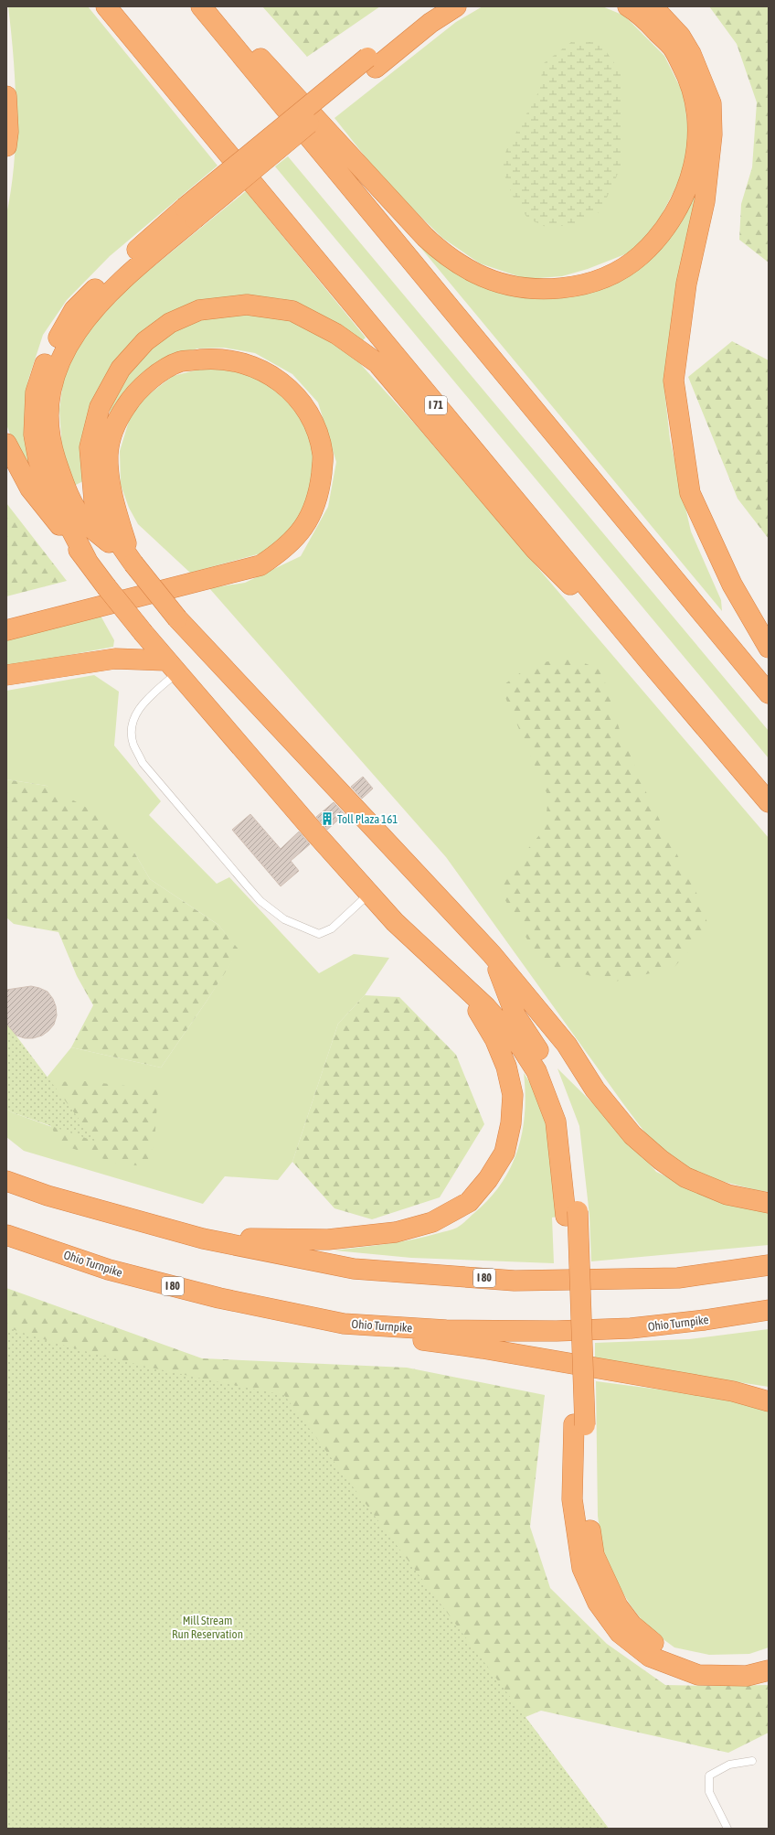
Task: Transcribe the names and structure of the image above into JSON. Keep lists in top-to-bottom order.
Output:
{
  "streets": {
    "highway": ["I 71", "Ohio Turnpike", "I 80"]
  },
  "parks": ["Mill Stream Run Reservation"],
  "places": {
    "building": ["Toll Plaza 161"]
  }
}
